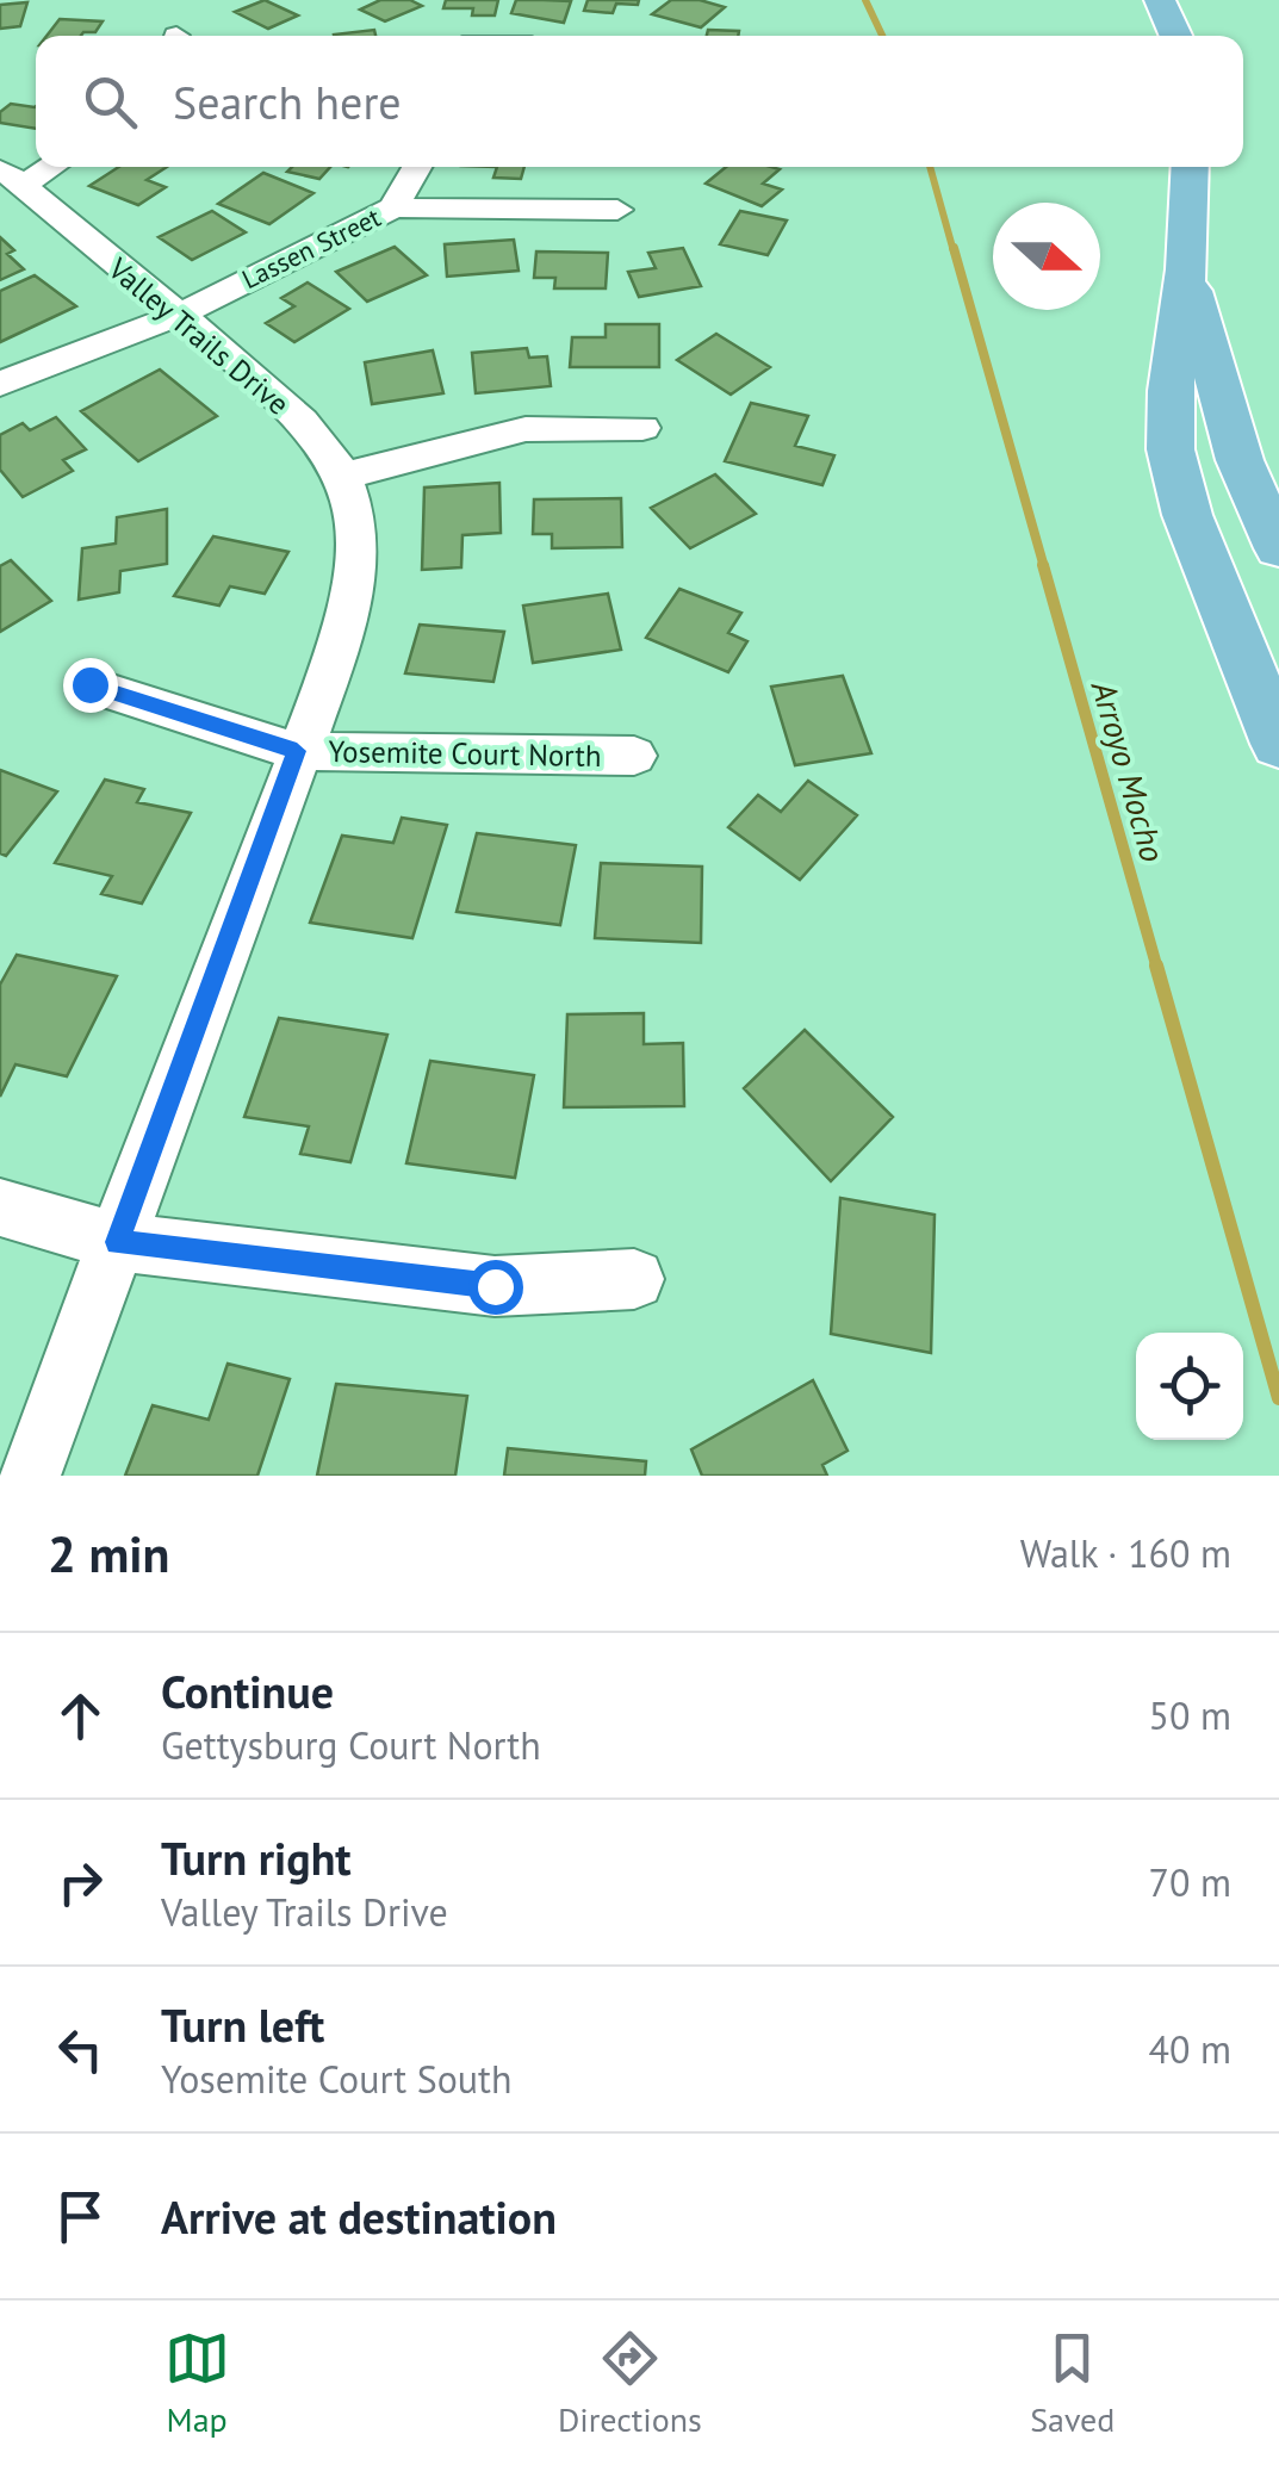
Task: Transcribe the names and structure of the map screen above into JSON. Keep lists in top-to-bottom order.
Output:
{
  "streets": {
    "street": ["Lassen Street", "Valley Trails Drive", "Yosemite Court North"]
  },
  "crossings": [
    ["Lassen Street", "Valley Trails Drive"],
    ["Valley Trails Drive", "Yosemite Court North"]
  ],
  "water": ["Arroyo Mocho"],
  "north": "right",
  "page": {
    "search": "Search here",
    "heading": ["2 min", "Walk · 160 m"],
    "list": [
      ["Continue", "Gettysburg Court North", "50 m"],
      ["Turn right", "Valley Trails Drive", "70 m"],
      ["Turn left", "Yosemite Court South", "40 m"],
      "Arrive at destination"
    ],
    "nav": ["Map", "Directions", "Saved"]
  }
}
